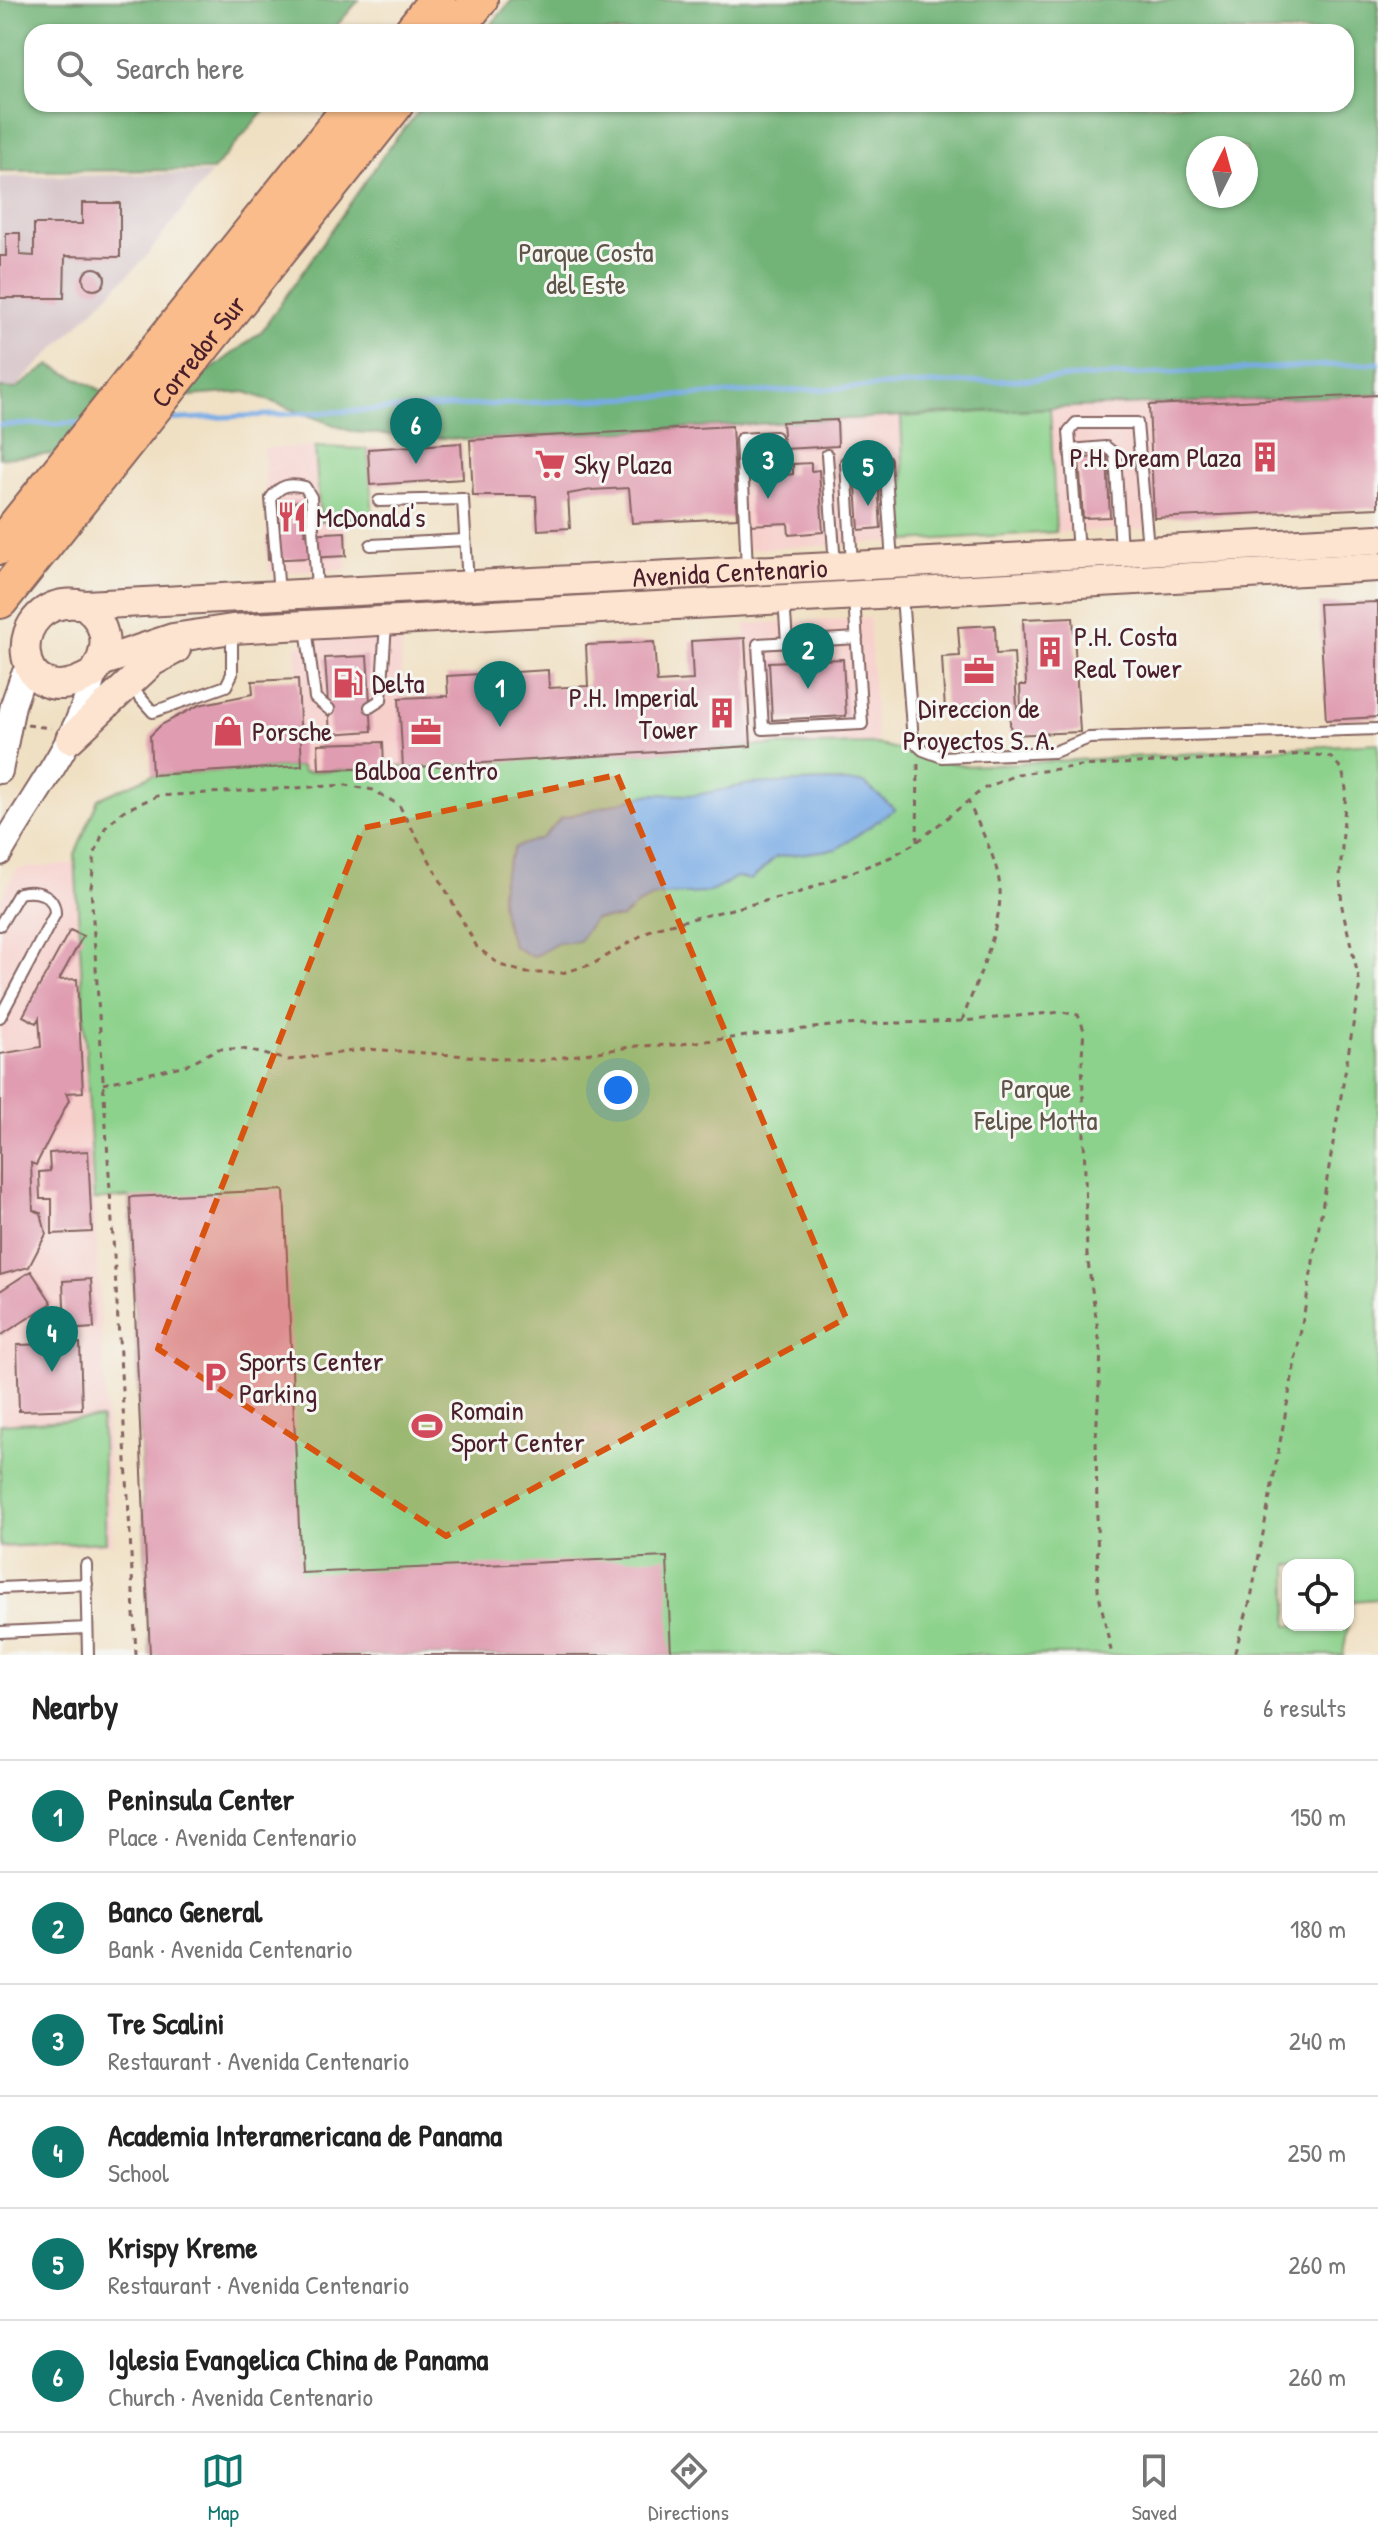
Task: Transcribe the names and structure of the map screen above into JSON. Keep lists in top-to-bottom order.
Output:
{
  "streets": {
    "highway": ["Corredor Sur"],
    "main road": ["Avenida Centenario"]
  },
  "crossings": [
    ["Corredor Sur", "Avenida Centenario"]
  ],
  "parks": ["Parque Costa del Este", "Parque Felipe Motta"],
  "places": {
    "building": ["P.H. Dream Plaza", "P.H. Costa Real Tower", "P.H. Imperial Tower"],
    "supermarket": ["Sky Plaza"],
    "restaurant": ["McDonald's"],
    "office": ["Direccion de Proyectos S. A.", "Balboa Centro"],
    "fuel station": ["Delta"],
    "shop": ["Porsche"],
    "parking": ["Sports Center Parking"],
    "sports": ["Romain Sport Center"]
  },
  "north": "top",
  "page": {
    "search": "Search here",
    "pins": [
      "6",
      "3",
      "5",
      "2",
      "1",
      "4"
    ],
    "heading": ["Nearby", "6 results"],
    "list": [
      {
        "mark": "1",
        "name": "Peninsula Center",
        "note": "Place · Avenida Centenario",
        "value": "150 m"
      },
      {
        "mark": "2",
        "name": "Banco General",
        "note": "Bank · Avenida Centenario",
        "value": "180 m"
      },
      {
        "mark": "3",
        "name": "Tre Scalini",
        "note": "Restaurant · Avenida Centenario",
        "value": "240 m"
      },
      {
        "mark": "4",
        "name": "Academia Interamericana de Panama",
        "note": "School",
        "value": "250 m"
      },
      {
        "mark": "5",
        "name": "Krispy Kreme",
        "note": "Restaurant · Avenida Centenario",
        "value": "260 m"
      },
      {
        "mark": "6",
        "name": "Iglesia Evangelica China de Panama",
        "note": "Church · Avenida Centenario",
        "value": "260 m"
      }
    ],
    "nav": ["Map", "Directions", "Saved"]
  }
}
